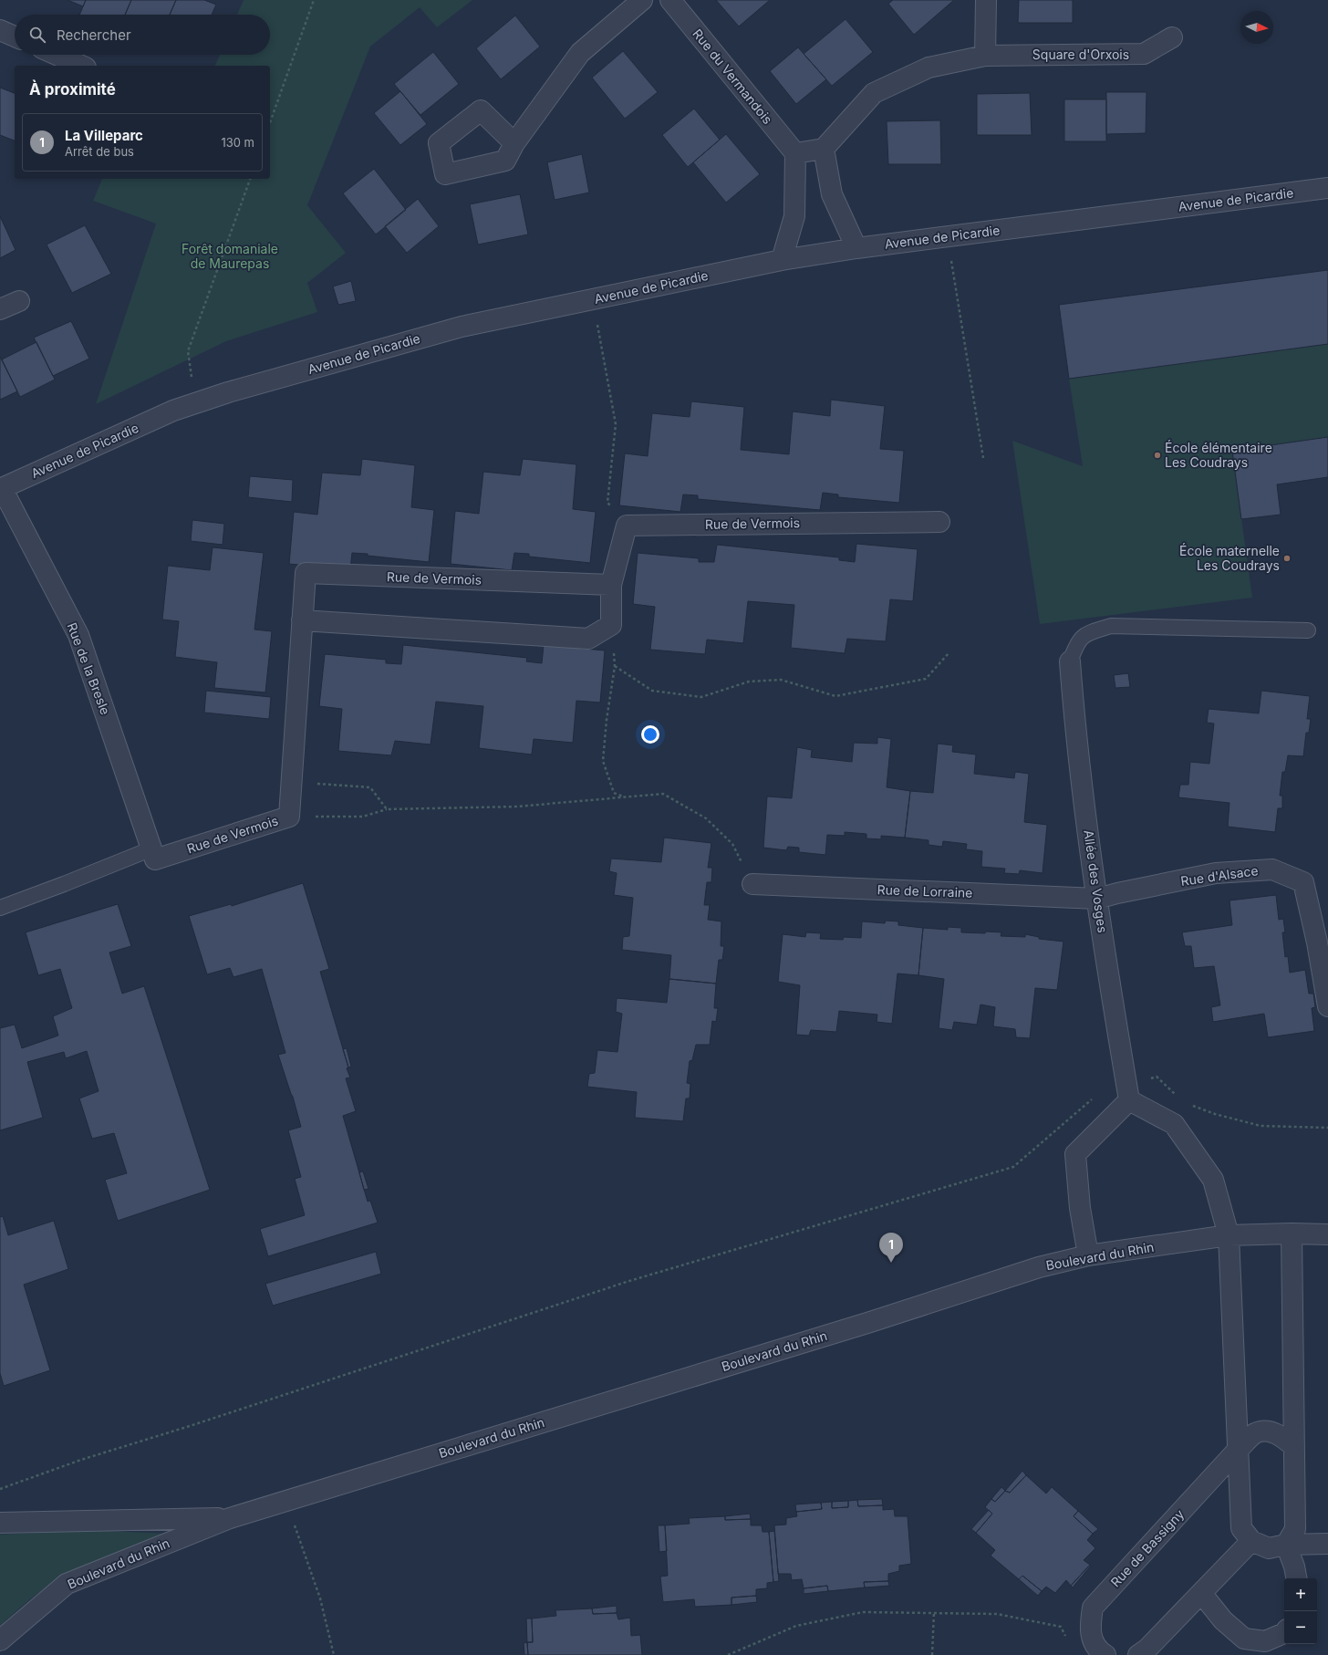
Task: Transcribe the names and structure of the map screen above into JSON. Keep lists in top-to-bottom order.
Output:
{
  "streets": {
    "street": [
      "Square d'Orxois",
      "Rue du Vermandois",
      "Avenue de Picardie",
      "Rue de Vermois",
      "Rue de la Bresle",
      "Rue d'Alsace",
      "Allée des Vosges",
      "Rue de Lorraine",
      "Boulevard du Rhin",
      "Rue de Bassigny"
    ]
  },
  "crossings": [
    ["Avenue de Picardie", "Rue de la Bresle"],
    ["Rue de Vermois", "Rue de la Bresle"],
    ["Rue d'Alsace", "Allée des Vosges"],
    ["Rue d'Alsace", "Rue de Lorraine"],
    ["Allée des Vosges", "Rue de Lorraine"]
  ],
  "parks": ["Forêt domaniale de Maurepas"],
  "places": ["École élémentaire Les Coudrays", "École maternelle Les Coudrays"],
  "north": "right",
  "page": {
    "search": "Rechercher",
    "heading": "À proximité",
    "list": [
      {
        "mark": "1",
        "name": "La Villeparc",
        "note": "Arrêt de bus",
        "value": "130 m"
      }
    ],
    "pins": "1",
    "map_buttons": ["+", "−"]
  }
}
